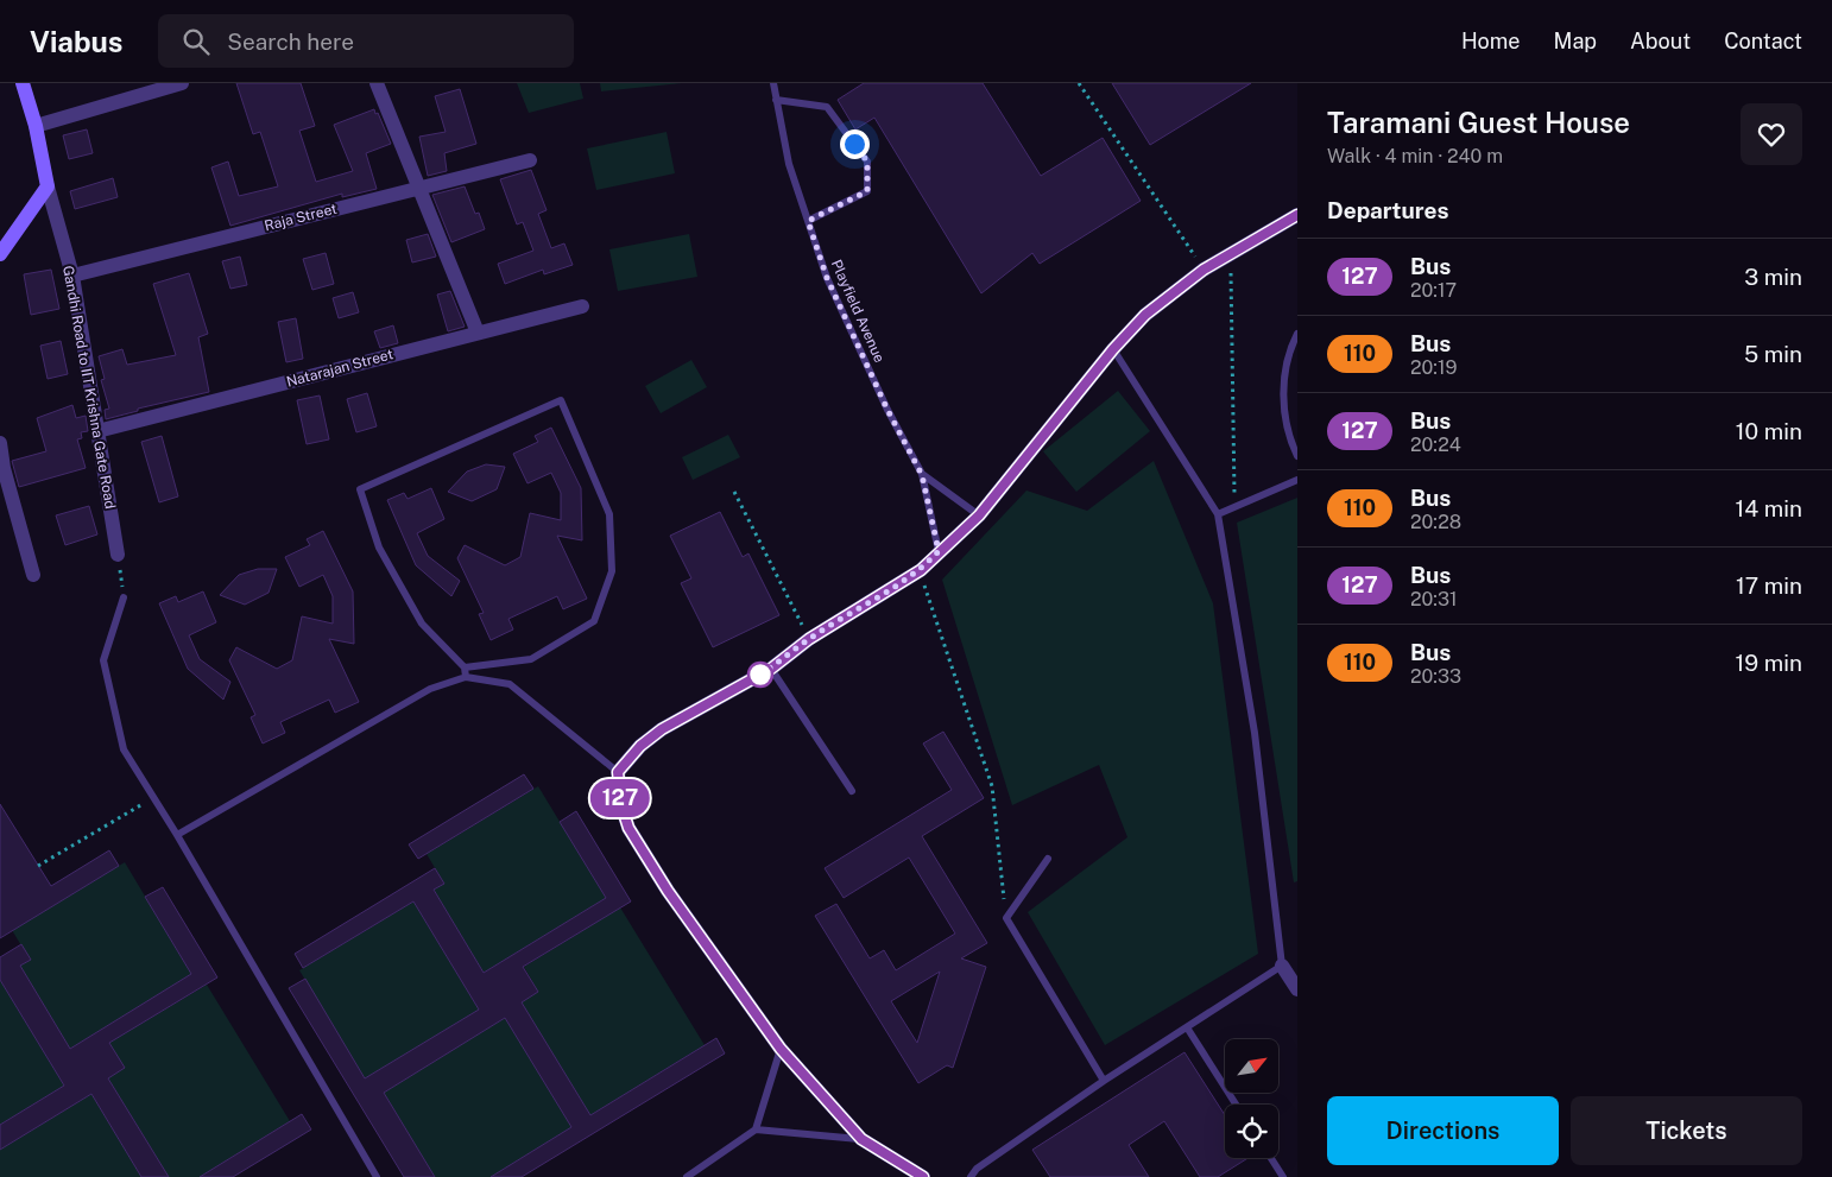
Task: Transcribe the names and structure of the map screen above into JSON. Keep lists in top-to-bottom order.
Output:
{
  "streets": {
    "street": ["Raja Street", "Natarajan Street", "Gandhi Road to IIT Krishna Gate Road"],
    "lane": ["Playfield Avenue"]
  },
  "crossings": [
    ["Raja Street", "Gandhi Road to IIT Krishna Gate Road"],
    ["Natarajan Street", "Gandhi Road to IIT Krishna Gate Road"]
  ],
  "lines": ["bus line 127"],
  "north": "top right",
  "page": {
    "header": "Viabus",
    "search": "Search here",
    "nav": [
      "Home",
      "Map",
      "About",
      "Contact"
    ],
    "on_map": "127",
    "heading": [
      ["Taramani Guest House", "Walk · 4 min · 240 m"],
      "Departures"
    ],
    "list": [
      {
        "mark": "127",
        "name": "Bus",
        "note": "20:17",
        "value": "3 min"
      },
      {
        "mark": "110",
        "name": "Bus",
        "note": "20:19",
        "value": "5 min"
      },
      {
        "mark": "127",
        "name": "Bus",
        "note": "20:24",
        "value": "10 min"
      },
      {
        "mark": "110",
        "name": "Bus",
        "note": "20:28",
        "value": "14 min"
      },
      {
        "mark": "127",
        "name": "Bus",
        "note": "20:31",
        "value": "17 min"
      },
      {
        "mark": "110",
        "name": "Bus",
        "note": "20:33",
        "value": "19 min"
      }
    ],
    "buttons": ["Directions", "Tickets"]
  }
}
